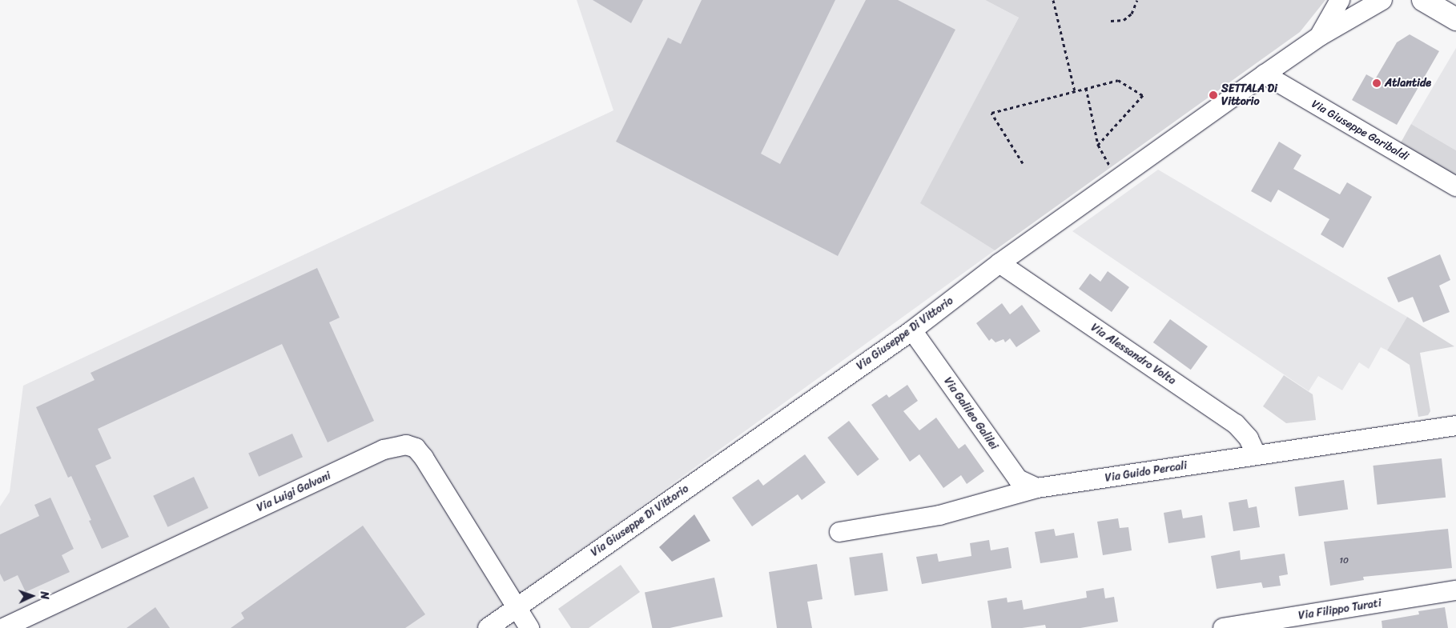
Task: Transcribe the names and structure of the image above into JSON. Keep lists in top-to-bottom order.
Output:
{
  "streets": {
    "street": [
      "Via Giuseppe Garibaldi",
      "Via Giuseppe Di Vittorio",
      "Via Alessandro Volta",
      "Via Galileo Galilei",
      "Via Guido Percali",
      "Via Luigi Galvani",
      "Via Filippo Turati"
    ]
  },
  "crossings": [
    ["Via Giuseppe Garibaldi", "Via Giuseppe Di Vittorio"],
    ["Via Giuseppe Di Vittorio", "Via Alessandro Volta"],
    ["Via Giuseppe Di Vittorio", "Via Galileo Galilei"],
    ["Via Giuseppe Di Vittorio", "Via Luigi Galvani"],
    ["Via Alessandro Volta", "Via Guido Percali"],
    ["Via Galileo Galilei", "Via Guido Percali"]
  ],
  "places": ["Atlantide", "SETTALA Di Vittorio"],
  "house_numbers": ["10"],
  "north": "right"
}
